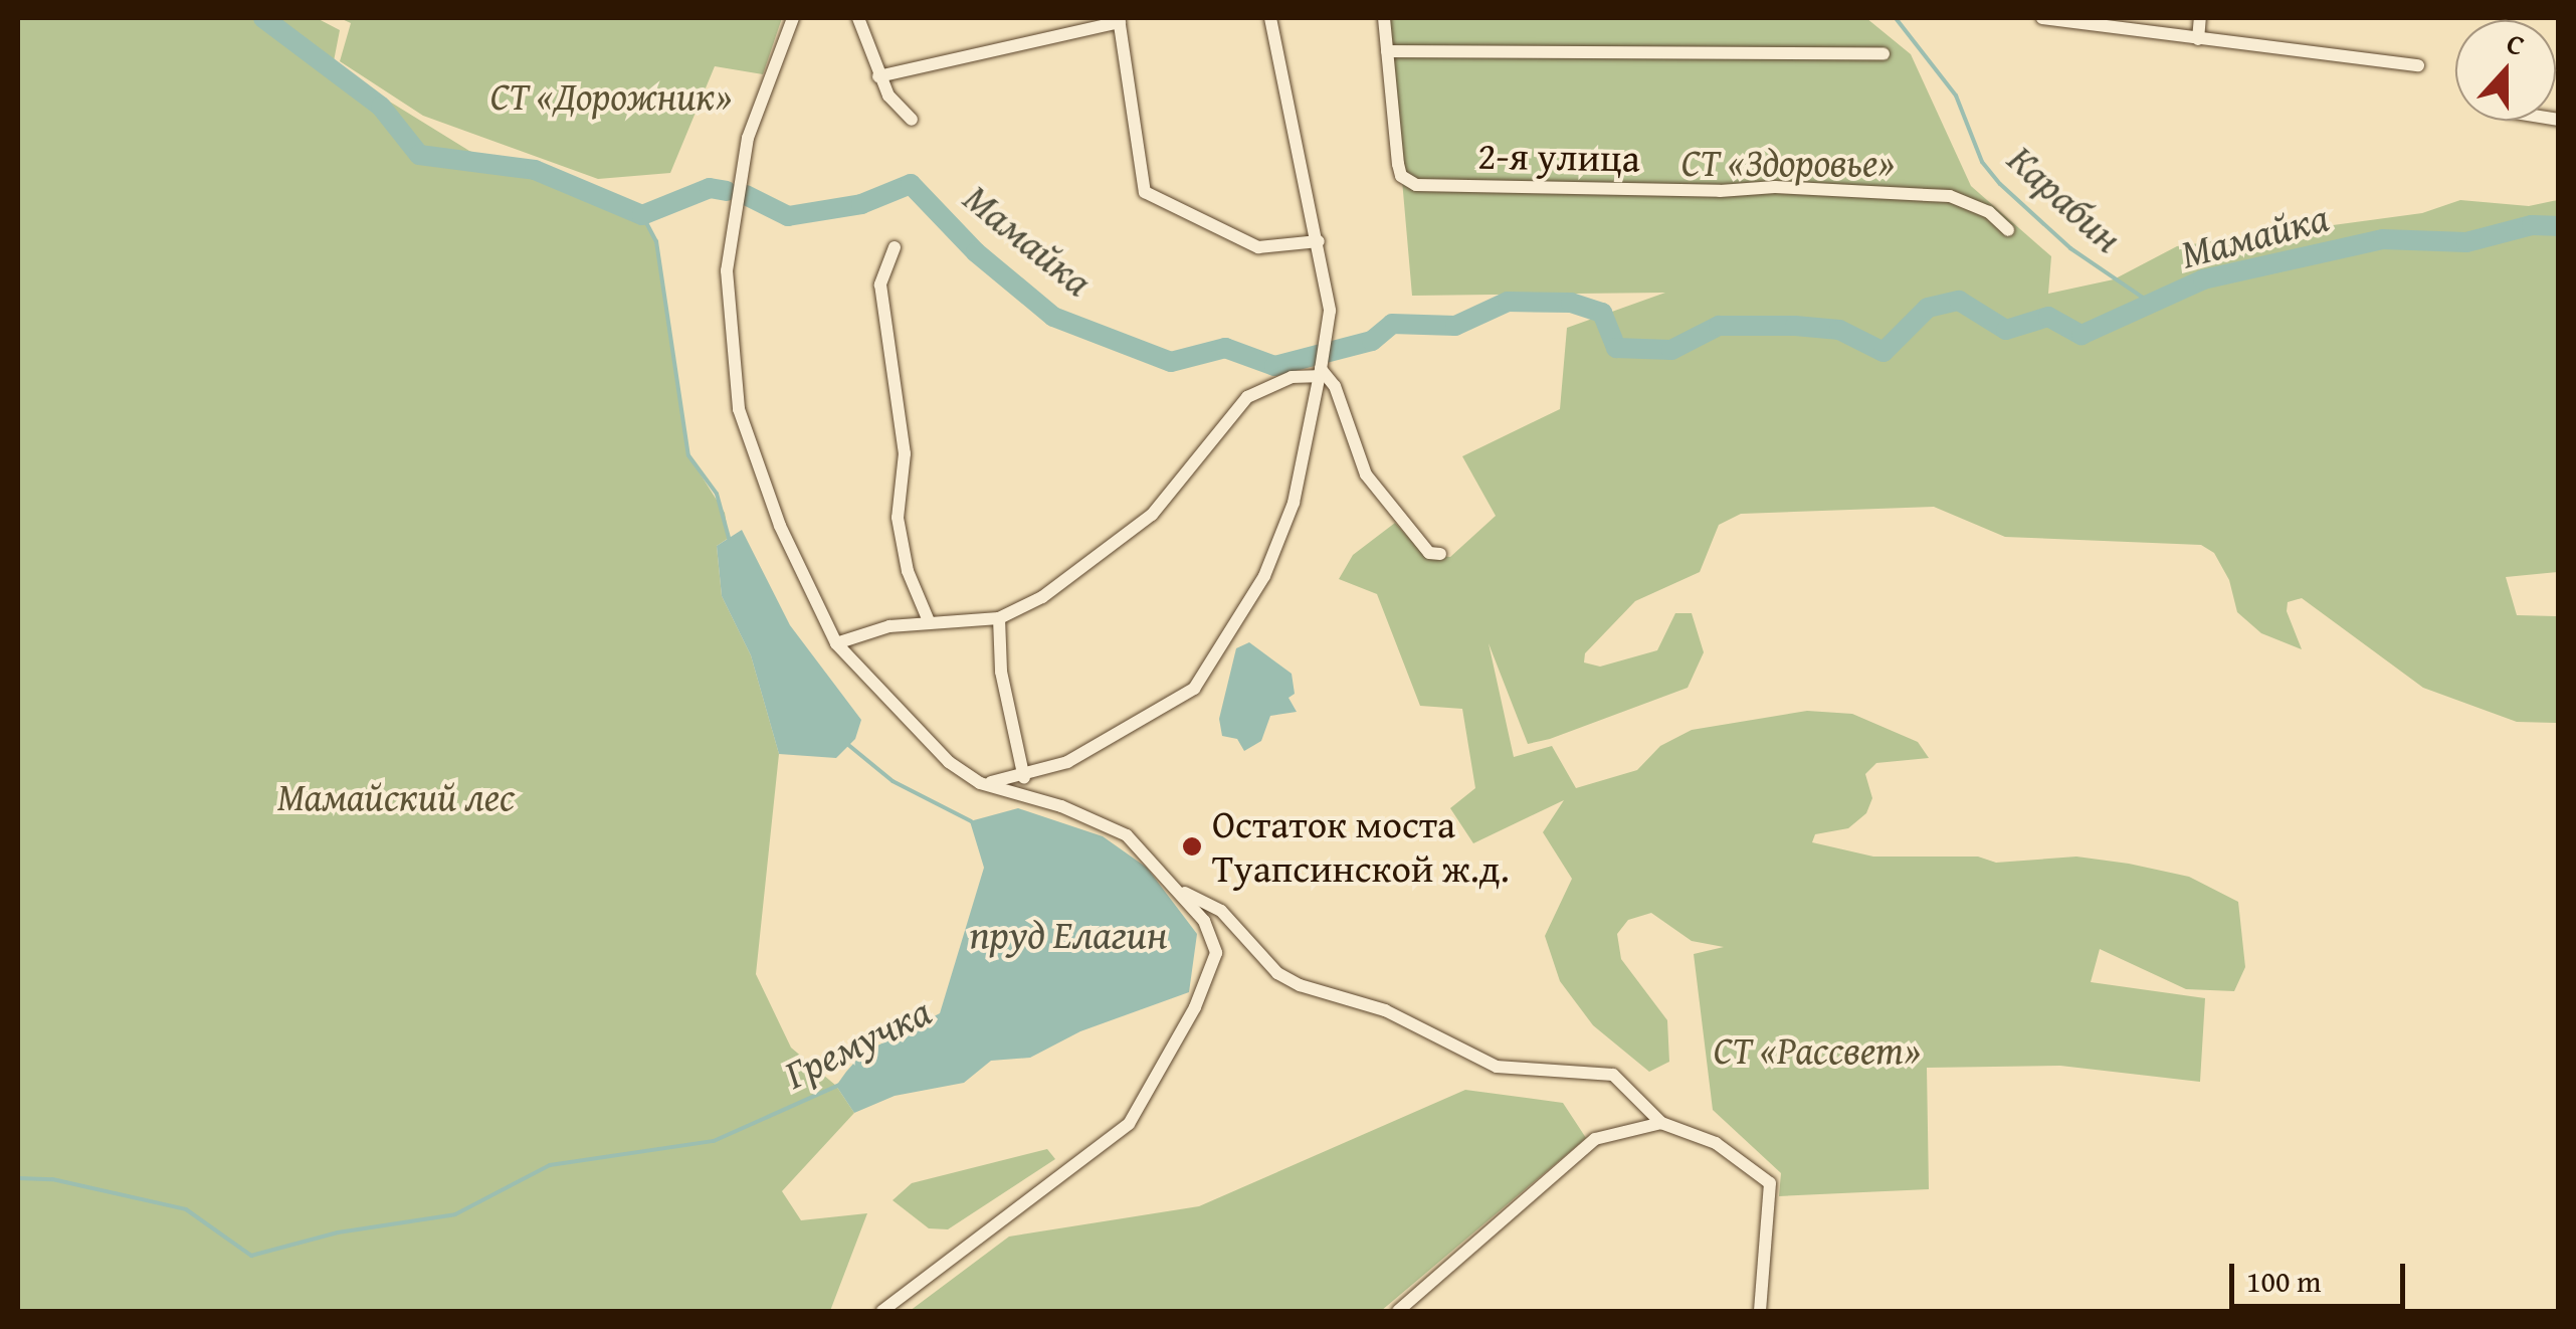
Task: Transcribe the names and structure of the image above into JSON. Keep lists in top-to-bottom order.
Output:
{
  "streets": {
    "street": ["2-я улица"]
  },
  "water": [
    "Карабин",
    "Мамайка",
    "пруд Елагин",
    "Гремучка"
  ],
  "parks": [
    "СТ «Дорожник»",
    "СТ «Здоровье»",
    "Мамайский лес",
    "СТ «Рассвет»"
  ],
  "places": ["Остаток моста Туапсинской ж.д."],
  "scale_bar": "100 m",
  "north": "top"
}
